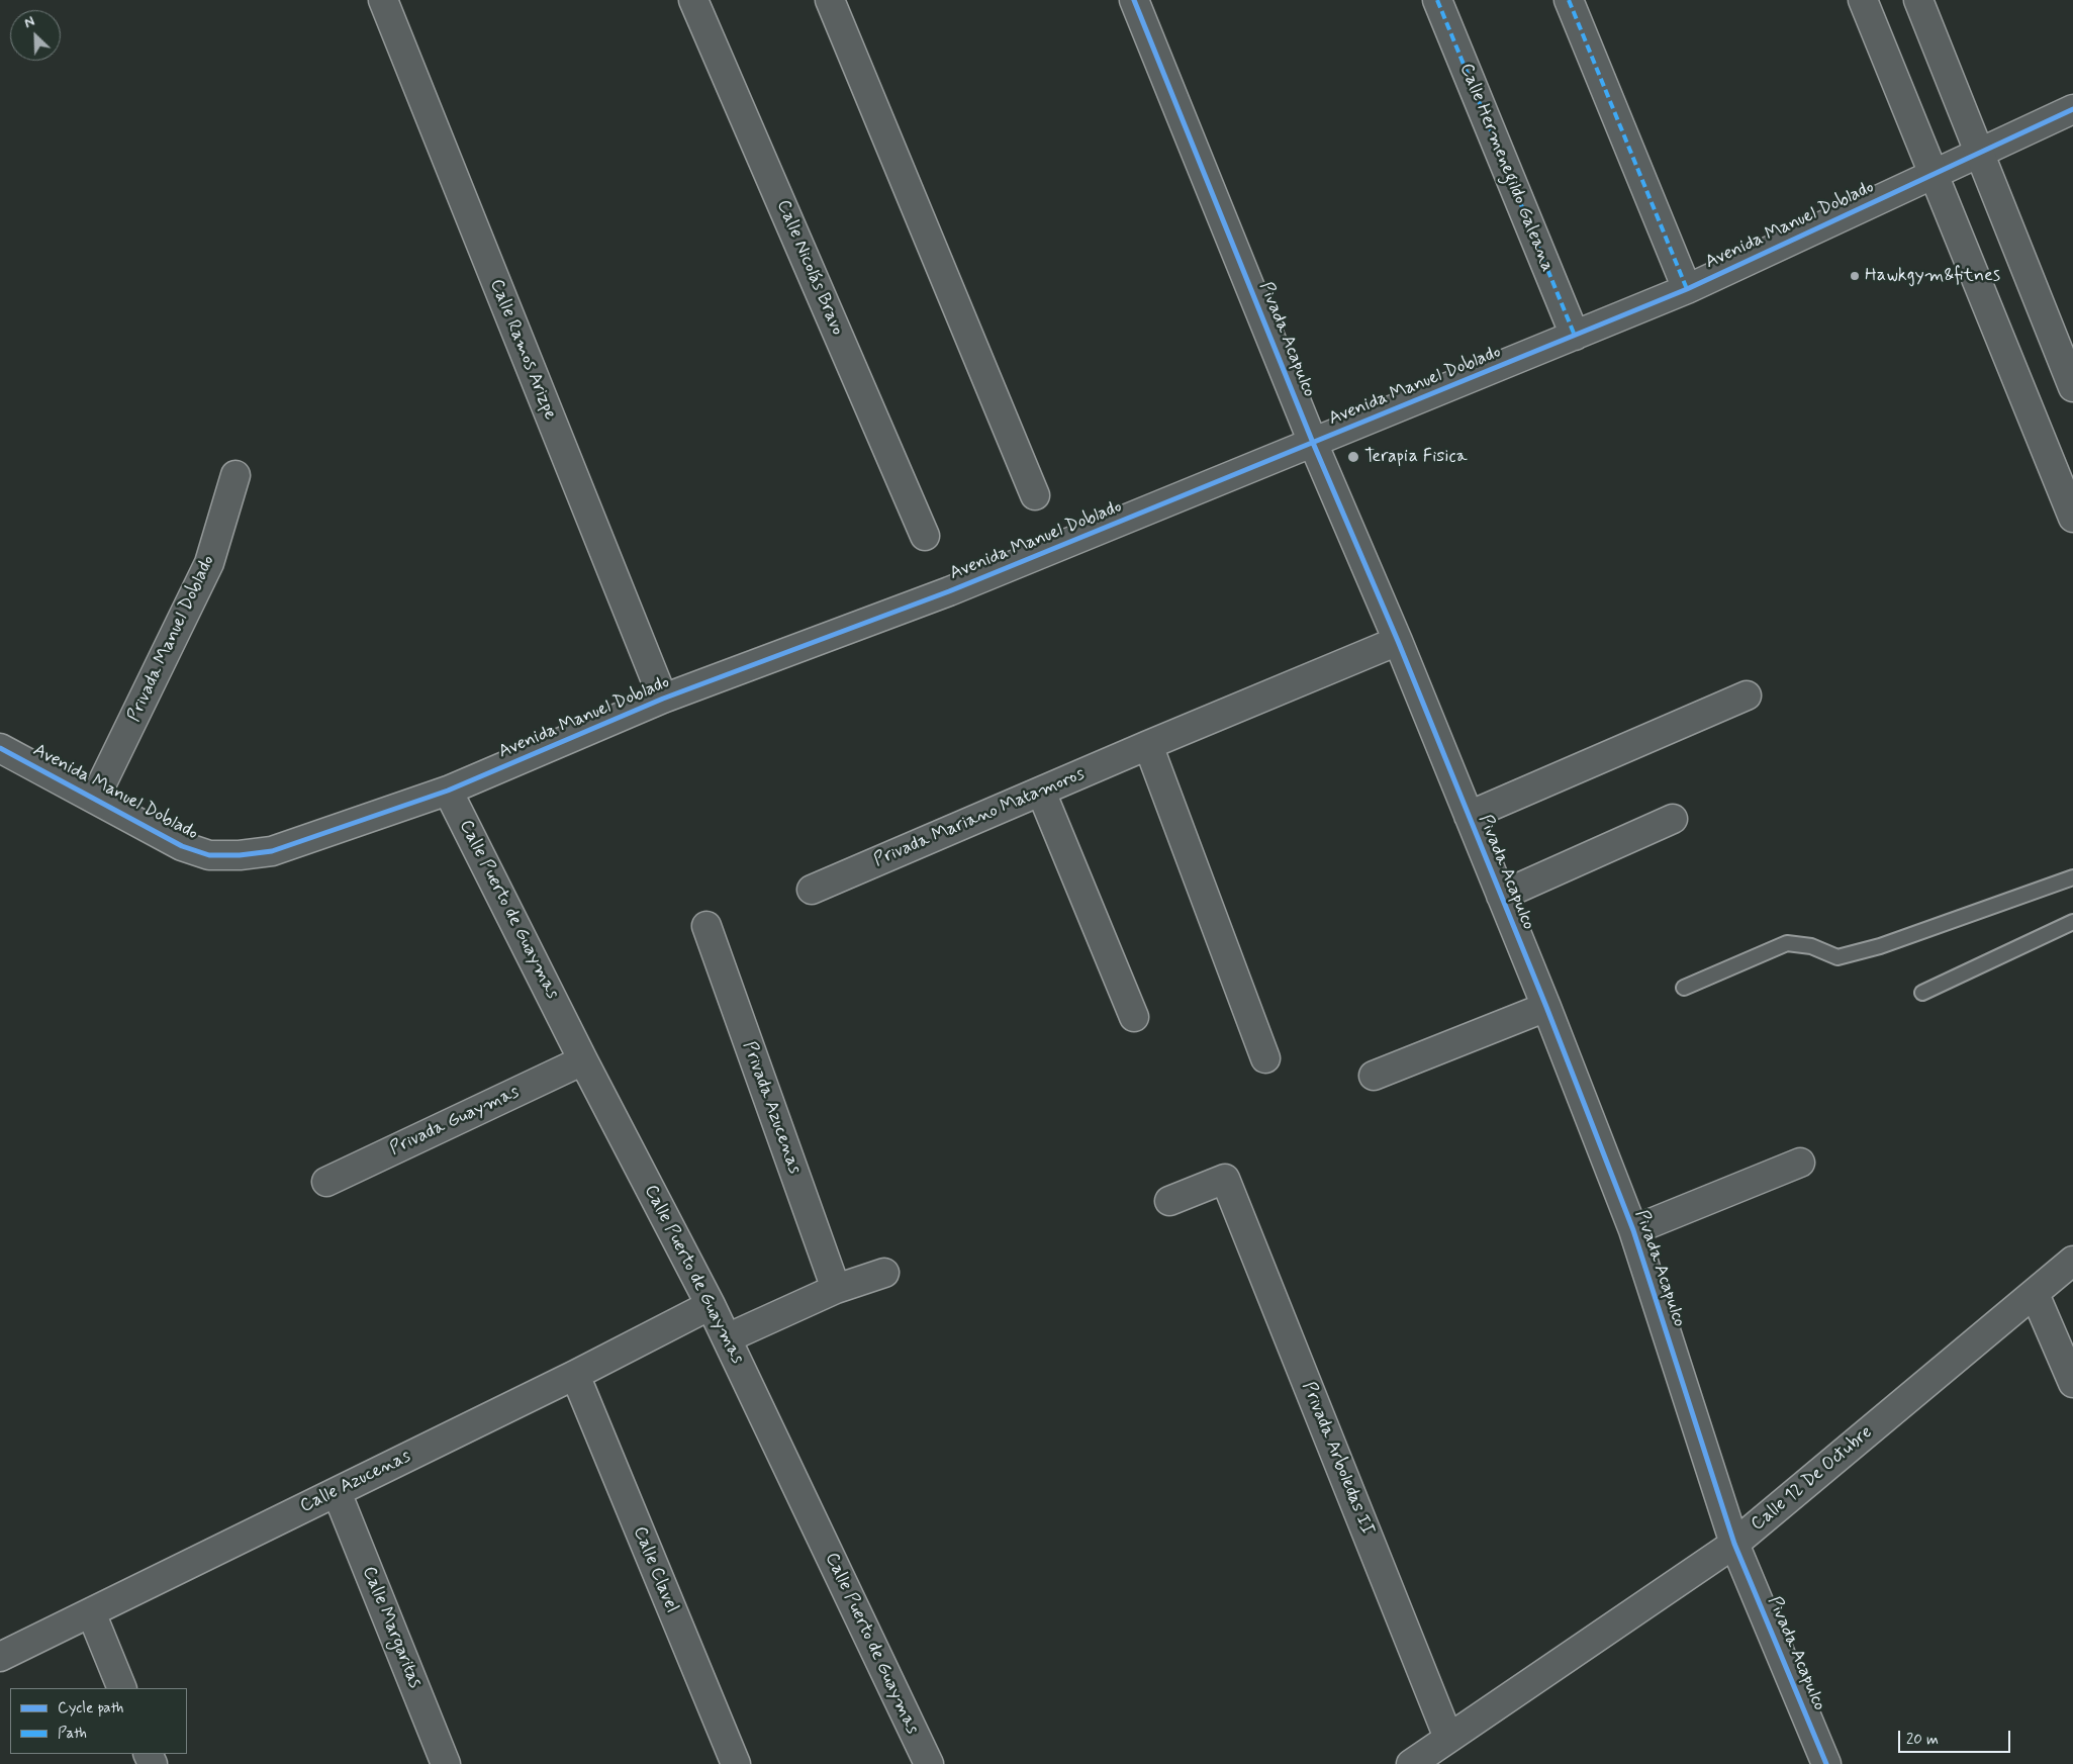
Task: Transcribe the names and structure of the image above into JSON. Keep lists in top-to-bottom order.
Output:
{
  "streets": {
    "street": [
      "Calle Hermenegildo Galeana",
      "Avenida Manuel Doblado",
      "Calle Nicolás Bravo",
      "Pivada Acapulco",
      "Calle Ramos Arizpe",
      "Privada Manuel Doblado",
      "Privada Mariano Matamoros",
      "Calle Puerto de Guaymas",
      "Privada Azucenas",
      "Privada Guaymas",
      "Privada Arboledas II",
      "Calle 12 De Octubre",
      "Calle Azucenas",
      "Calle Clavel",
      "Calle Margaritas"
    ]
  },
  "crossings": [
    ["Calle Hermenegildo Galeana", "Avenida Manuel Doblado"],
    ["Avenida Manuel Doblado", "Pivada Acapulco"],
    ["Avenida Manuel Doblado", "Calle Ramos Arizpe"],
    ["Avenida Manuel Doblado", "Privada Manuel Doblado"],
    ["Avenida Manuel Doblado", "Calle Puerto de Guaymas"],
    ["Pivada Acapulco", "Privada Mariano Matamoros"],
    ["Pivada Acapulco", "Calle 12 De Octubre"],
    ["Calle Puerto de Guaymas", "Privada Guaymas"],
    ["Calle Puerto de Guaymas", "Calle Azucenas"],
    ["Privada Arboledas II", "Calle 12 De Octubre"],
    ["Calle Azucenas", "Calle Clavel"],
    ["Calle Azucenas", "Calle Margaritas"]
  ],
  "places": ["Hawkgym&fitnes", "Terapia Fisica"],
  "legend": ["Cycle path", "Path"],
  "scale_bar": "20 m",
  "north": "top left"
}
